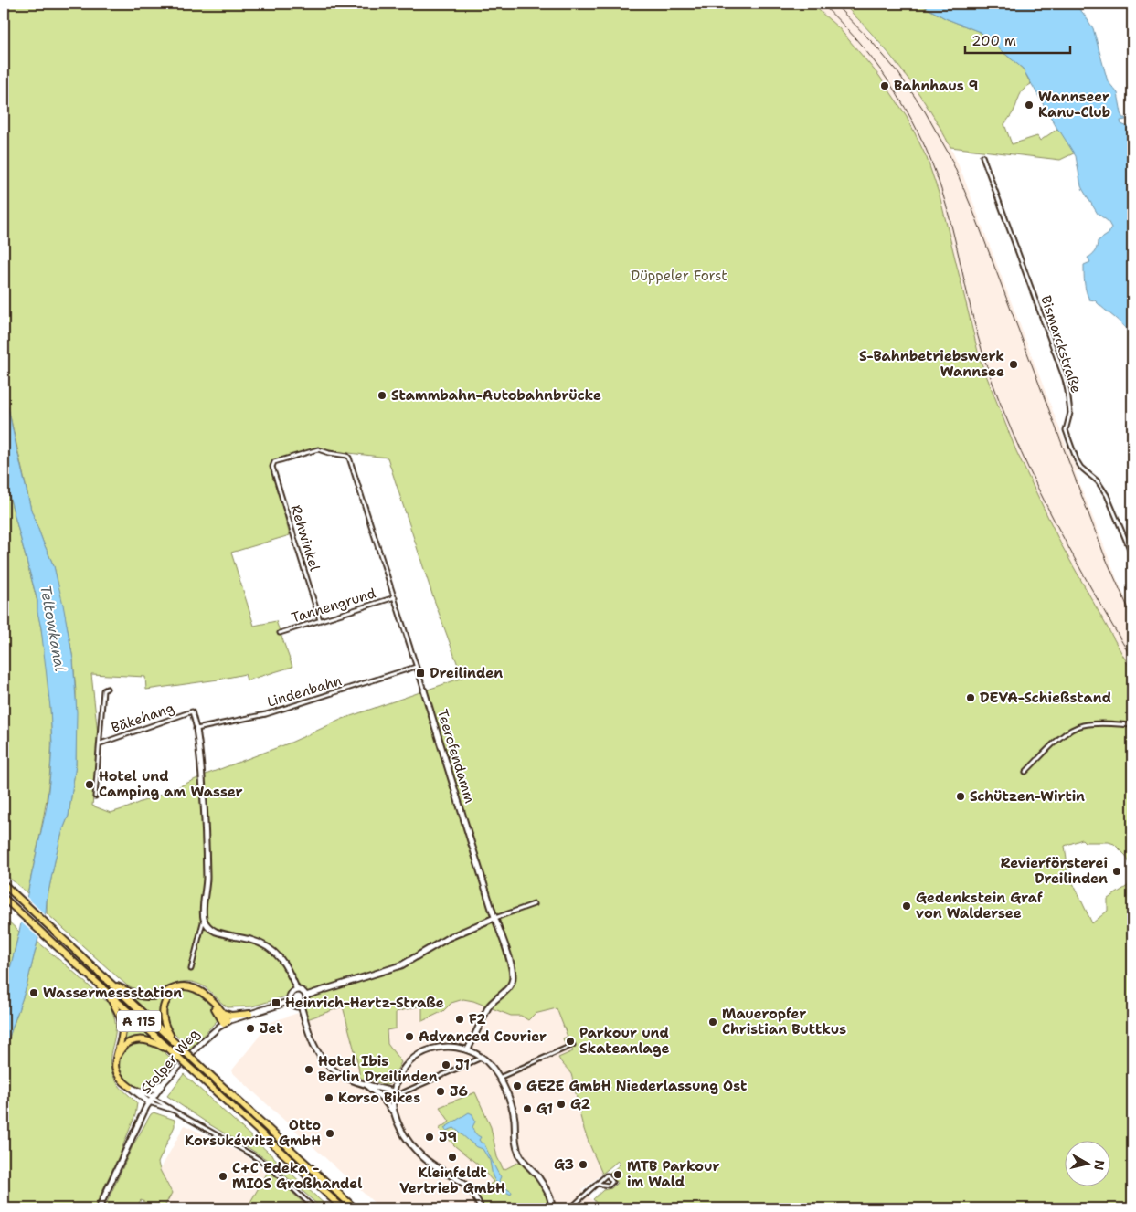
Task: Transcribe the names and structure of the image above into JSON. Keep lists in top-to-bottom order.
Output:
{
  "streets": {
    "highway": ["A 115"],
    "street": [
      "Bismarckstraße",
      "Rehwinkel",
      "Tannengrund",
      "Lindenbahn",
      "Bäkehang",
      "Teerofendamm",
      "Stolper Weg"
    ]
  },
  "crossings": [
    ["Rehwinkel", "Tannengrund"],
    ["Rehwinkel", "Teerofendamm"],
    ["Tannengrund", "Teerofendamm"],
    ["Lindenbahn", "Bäkehang"],
    ["Lindenbahn", "Teerofendamm"]
  ],
  "water": ["Teltowkanal"],
  "parks": ["Düppeler Forst"],
  "places": {
    "other": [
      "Bahnhaus 9",
      "Wannseer Kanu-Club",
      "S-Bahnbetriebswerk Wannsee",
      "Stammbahn-Autobahnbrücke",
      "DEVA-Schießstand",
      "Hotel und Camping am Wasser",
      "Schützen-Wirtin",
      "Revierförsterei Dreilinden",
      "Gedenkstein Graf von Waldersee",
      "Wassermessstation",
      "F2",
      "Maueropfer Christian Buttkus",
      "Jet",
      "Advanced Courier",
      "Parkour und Skateanlage",
      "J1",
      "Hotel Ibis Berlin Dreilinden",
      "GEZE GmbH Niederlassung Ost",
      "J6",
      "Korso Bikes",
      "G2",
      "G1",
      "Otto Korsukéwitz GmbH",
      "J9",
      "Kleinfeldt Vertrieb GmbH",
      "G3",
      "MTB Parkour im Wald",
      "C+C Edeka - MIOS Großhandel"
    ],
    "transit": ["Dreilinden", "Heinrich-Hertz-Straße"]
  },
  "scale_bar": "200 m",
  "north": "right"
}
